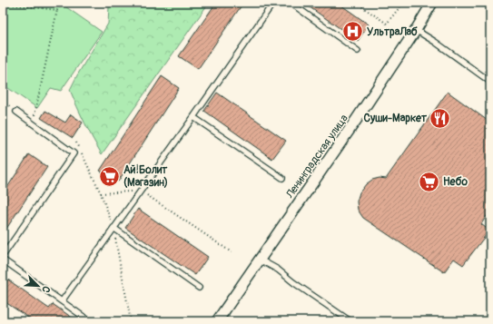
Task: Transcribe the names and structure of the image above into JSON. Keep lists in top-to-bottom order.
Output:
{
  "streets": {
    "street": ["Ленинградская улица"]
  },
  "places": {
    "hospital": ["УльтраЛаб"],
    "restaurant": ["Суши-Маркет"],
    "supermarket": ["Ай!Болит (Магазин)", "Небо"]
  },
  "north": "bottom right"
}
